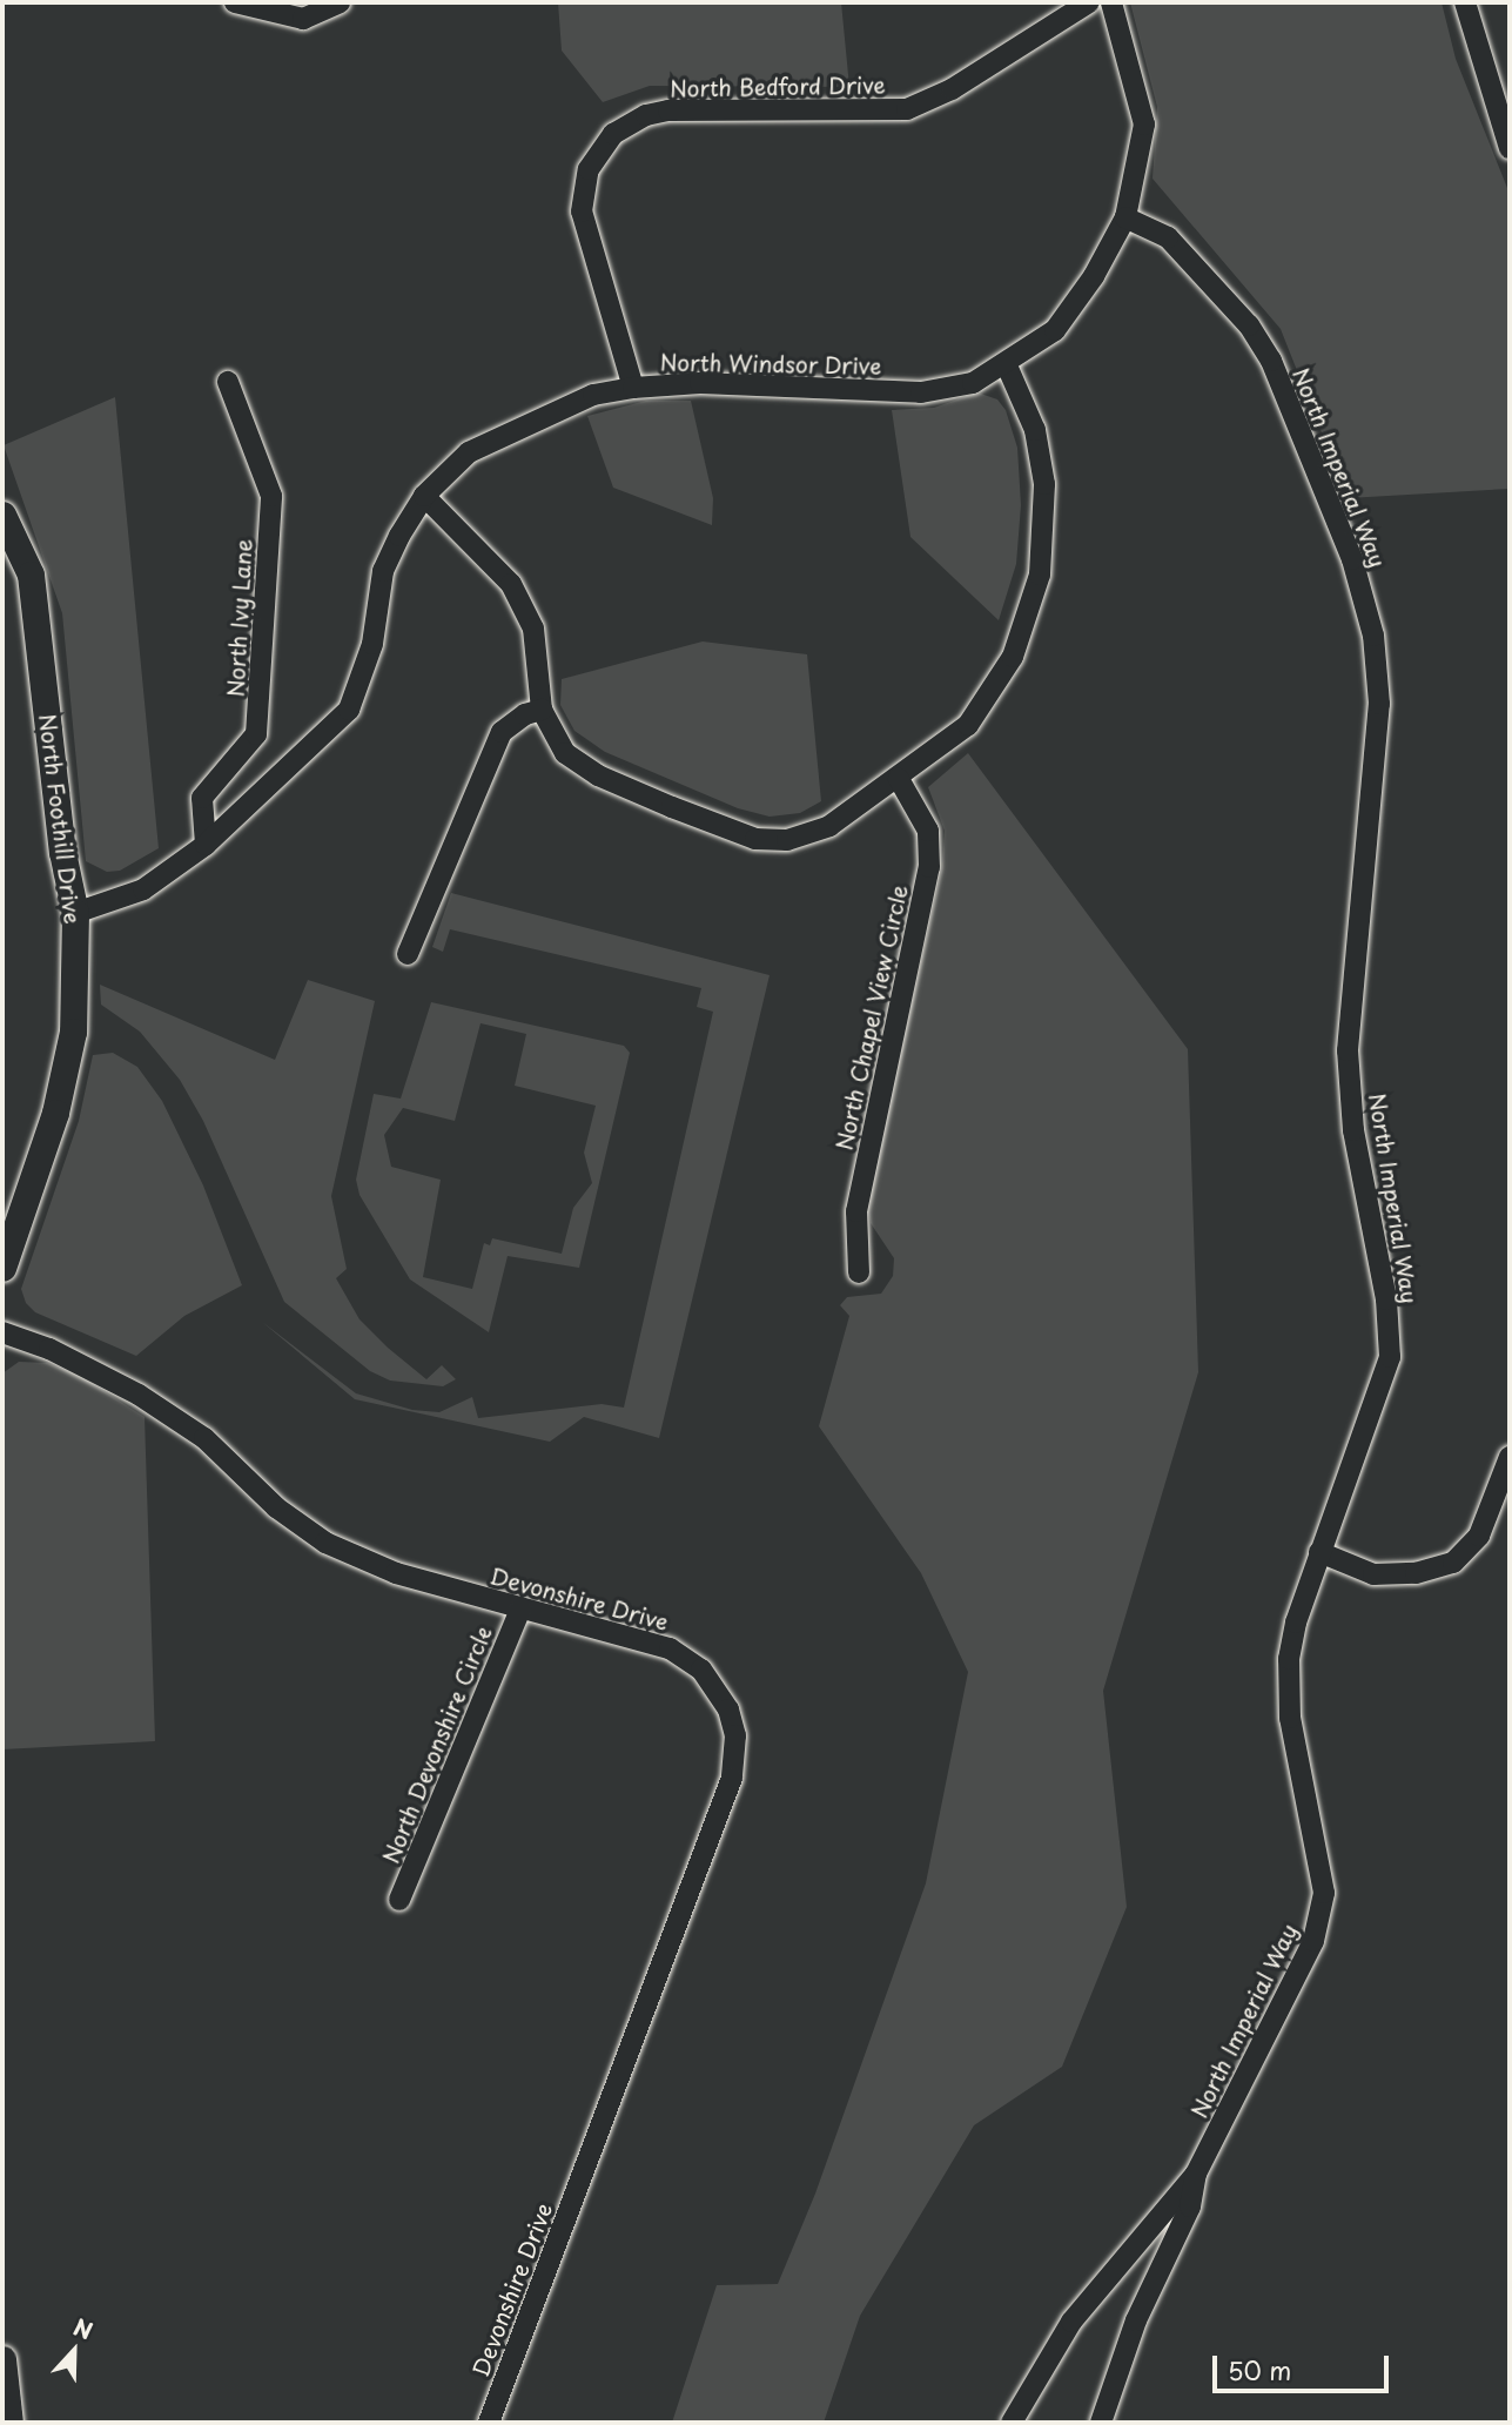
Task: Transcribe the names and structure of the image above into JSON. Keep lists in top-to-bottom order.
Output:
{
  "streets": {
    "street": [
      "North Bedford Drive",
      "North Windsor Drive",
      "North Imperial Way",
      "North Ivy Lane",
      "North Foothill Drive",
      "North Chapel View Circle",
      "Devonshire Drive",
      "North Devonshire Circle"
    ]
  },
  "crossings": [
    ["North Bedford Drive", "North Windsor Drive"],
    ["North Windsor Drive", "North Imperial Way"],
    ["North Windsor Drive", "North Ivy Lane"],
    ["North Windsor Drive", "North Foothill Drive"],
    ["Devonshire Drive", "North Devonshire Circle"]
  ],
  "scale_bar": "50 m",
  "north": "top"
}
